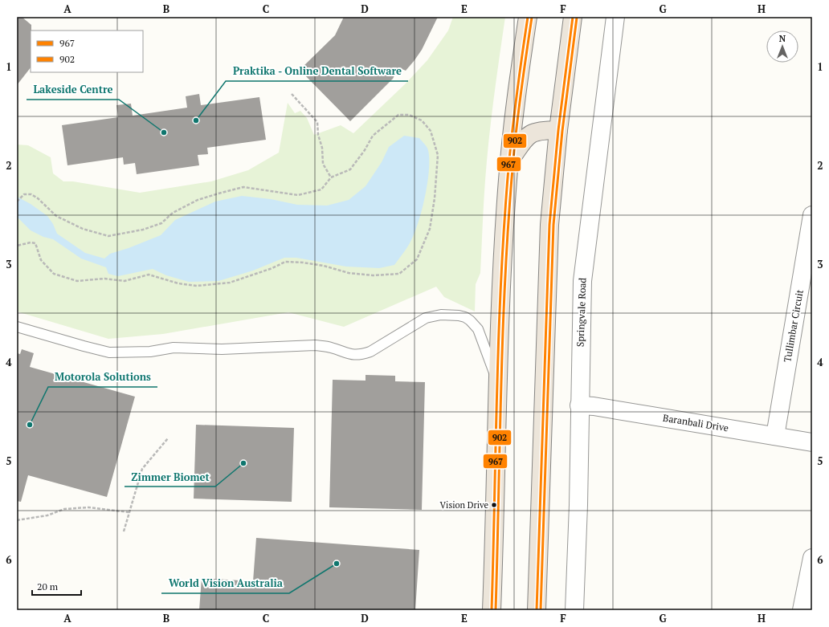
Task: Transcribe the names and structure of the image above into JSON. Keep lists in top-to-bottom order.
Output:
{
  "streets": {
    "street": ["Springvale Road", "Tullimbar Circuit", "Baranbali Drive"]
  },
  "crossings": [
    ["Springvale Road", "Baranbali Drive"],
    ["Tullimbar Circuit", "Baranbali Drive"]
  ],
  "places": [
    "Praktika - Online Dental Software",
    "Lakeside Centre",
    "Motorola Solutions",
    "Zimmer Biomet",
    "Vision Drive",
    "World Vision Australia"
  ],
  "lines": ["transit line 967", "transit line 902"],
  "legend": ["967", "902"],
  "scale_bar": "20 m",
  "north": "top",
  "grid": {
    "columns": [
      "A",
      "B",
      "C",
      "D",
      "E",
      "F",
      "G",
      "H"
    ],
    "rows": [
      "1",
      "2",
      "3",
      "4",
      "5",
      "6"
    ]
  }
}
